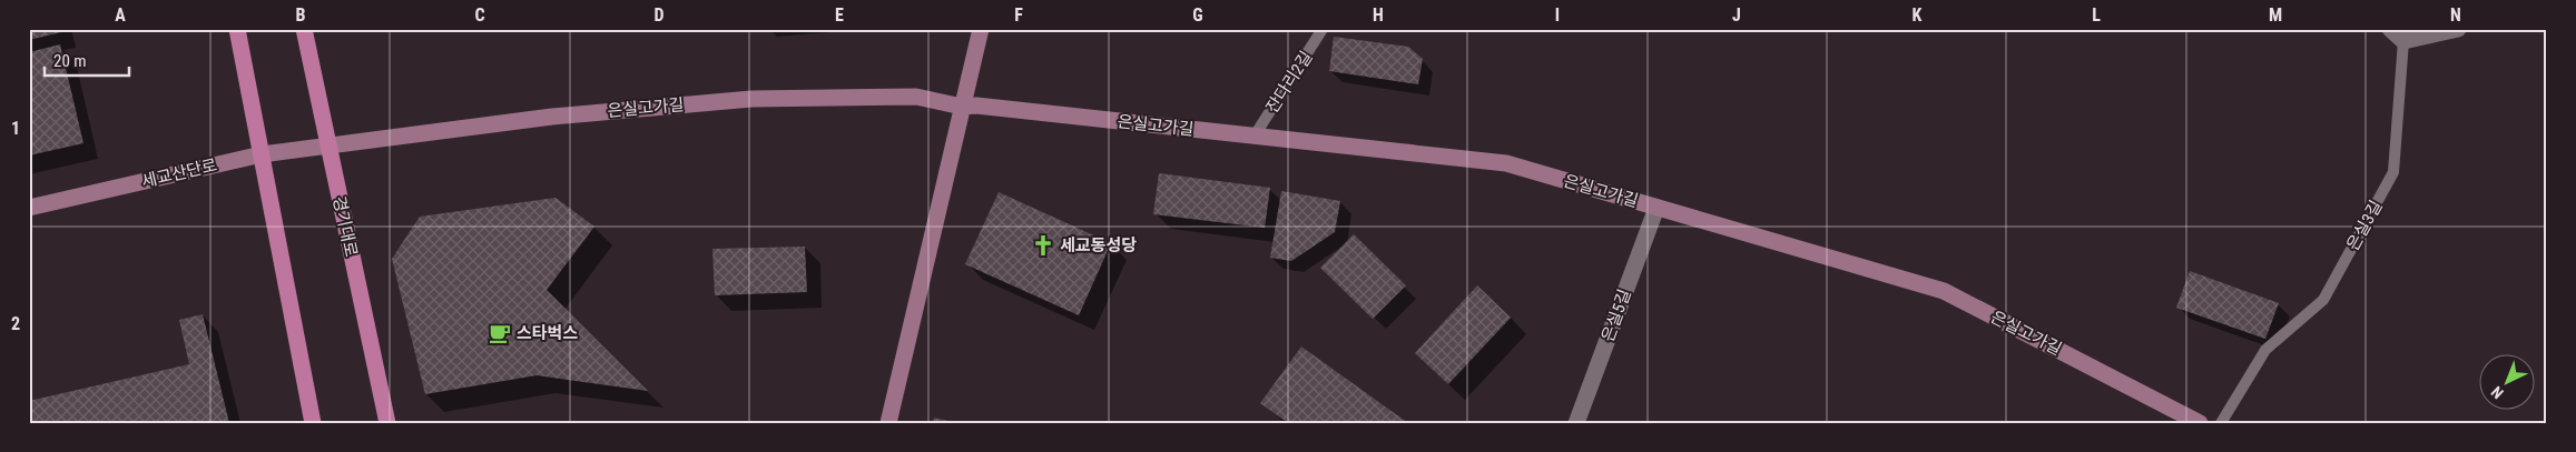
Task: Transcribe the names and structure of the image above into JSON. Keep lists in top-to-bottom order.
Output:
{
  "streets": {
    "main road": ["경기대로"],
    "street": ["은실고가길", "세교산단로", "은실5길"],
    "lane": ["잔다리2길", "은실3길"]
  },
  "crossings": [
    ["잔다리2길", "은실고가길"],
    ["은실고가길", "세교산단로"],
    ["은실고가길", "경기대로"],
    ["은실고가길", "은실5길"],
    ["세교산단로", "경기대로"]
  ],
  "places": {
    "church": ["세교동성당"],
    "cafe": ["스타벅스"]
  },
  "scale_bar": "20 m",
  "north": "bottom left",
  "grid": {
    "columns": [
      "A",
      "B",
      "C",
      "D",
      "E",
      "F",
      "G",
      "H",
      "I",
      "J",
      "K",
      "L",
      "M",
      "N"
    ],
    "rows": ["1", "2"]
  }
}
